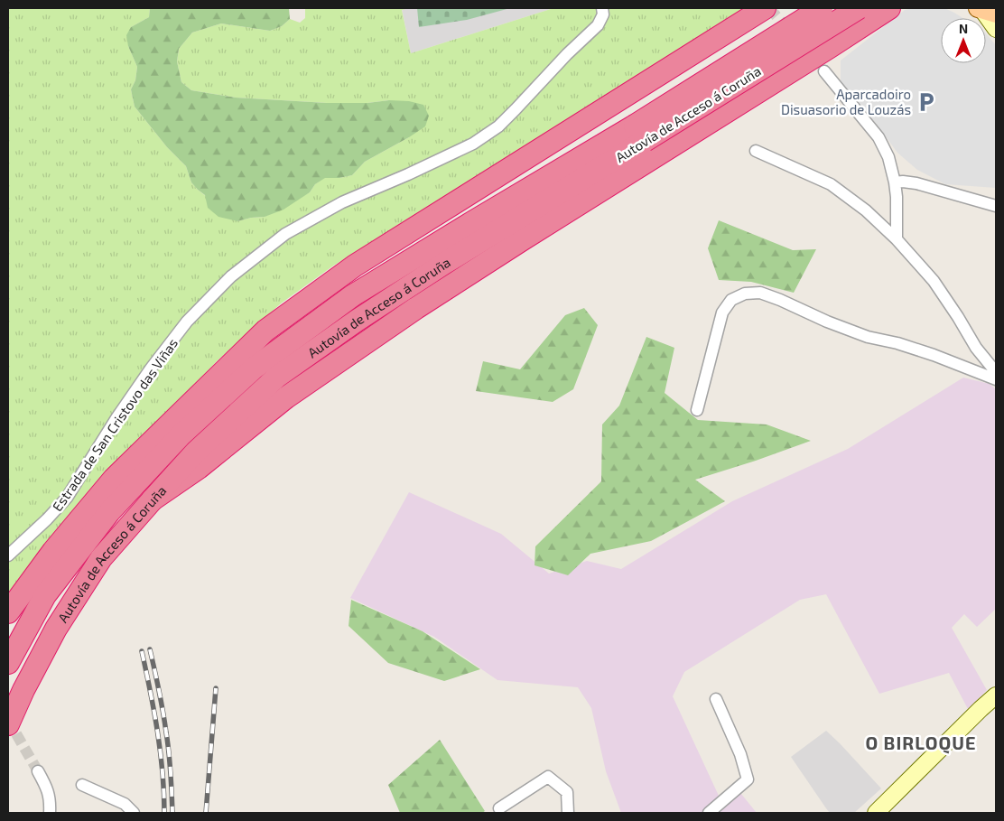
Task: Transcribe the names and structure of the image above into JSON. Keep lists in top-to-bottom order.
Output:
{
  "streets": {
    "highway": ["Autovía de Acceso á Coruña"],
    "street": ["Estrada de San Cristovo das Viñas"]
  },
  "districts": ["O BIRLOQUE"],
  "places": {
    "parking": ["Aparcadoiro Disuasorio de Louzás"]
  },
  "north": "top"
}
